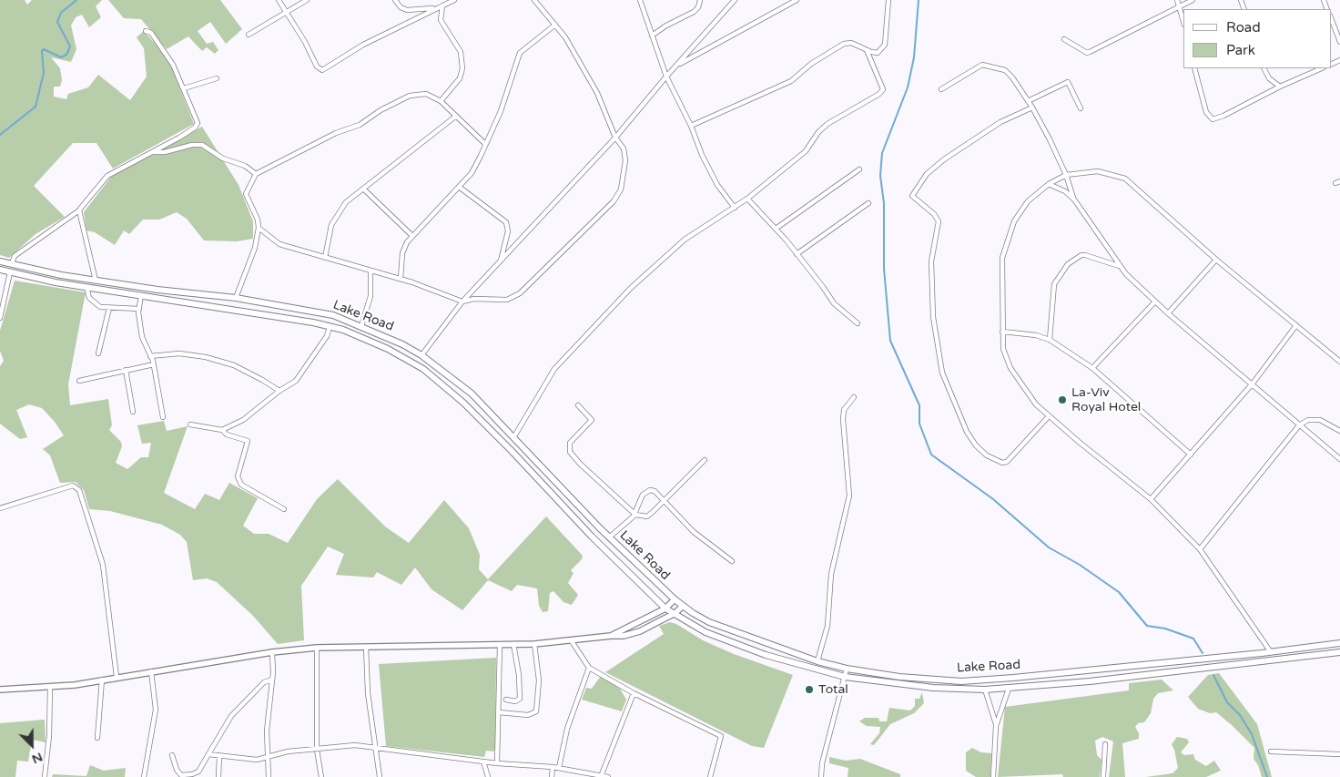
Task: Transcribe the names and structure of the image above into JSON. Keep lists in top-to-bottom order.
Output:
{
  "streets": {
    "main road": ["Lake Road"]
  },
  "places": ["La-Viv Royal Hotel", "Total"],
  "legend": ["Road", "Park"],
  "north": "bottom right"
}
